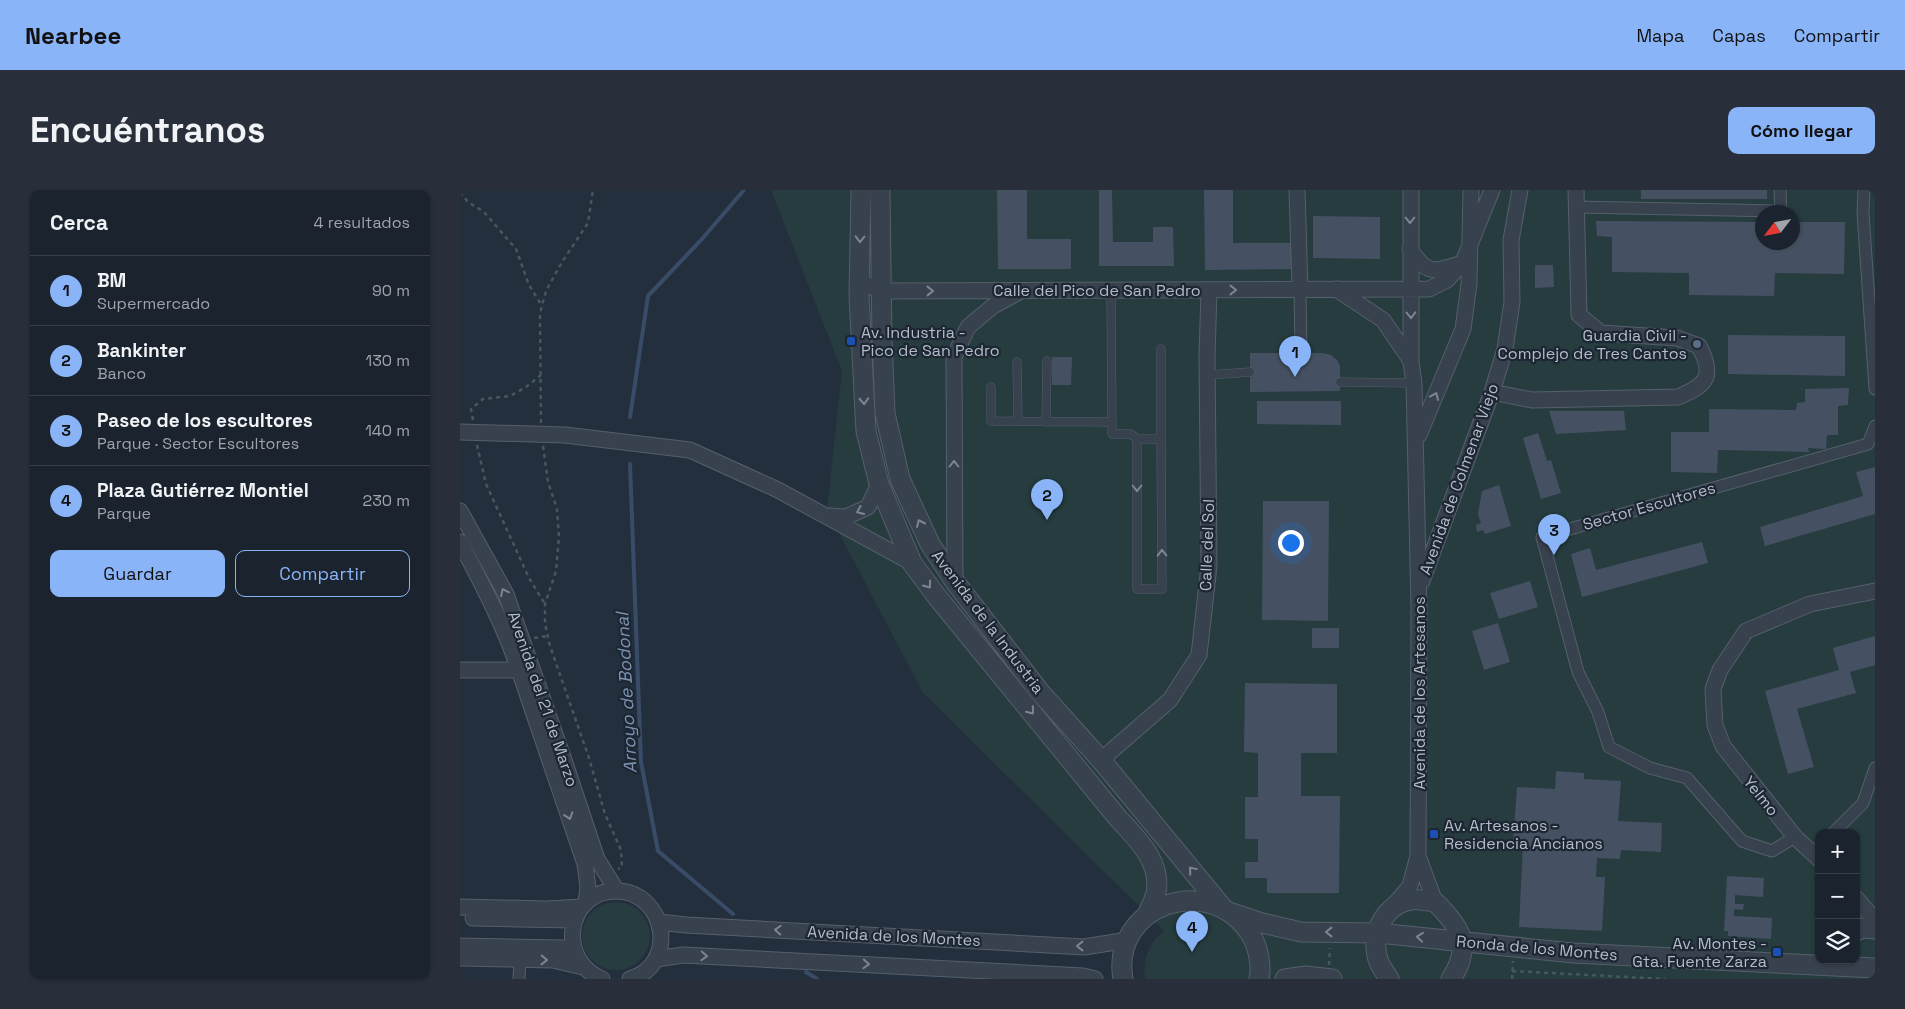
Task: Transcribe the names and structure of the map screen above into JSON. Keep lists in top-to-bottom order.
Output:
{
  "streets": {
    "street": [
      "Calle del Pico de San Pedro",
      "Avenida de Colmenar Viejo",
      "Sector Escultores",
      "Calle del Sol",
      "Avenida de la Industria",
      "Avenida de los Artesanos",
      "Avenida del 21 de Marzo",
      "Yelmo",
      "Avenida de los Montes",
      "Ronda de los Montes"
    ]
  },
  "crossings": [
    ["Calle del Pico de San Pedro", "Calle del Sol"],
    ["Calle del Pico de San Pedro", "Avenida de la Industria"],
    ["Calle del Pico de San Pedro", "Avenida de los Artesanos"],
    ["Avenida de Colmenar Viejo", "Avenida de los Artesanos"],
    ["Sector Escultores", "Yelmo"],
    ["Calle del Sol", "Avenida de la Industria"],
    ["Avenida de la Industria", "Ronda de los Montes"]
  ],
  "one_way": ["Calle del Pico de San Pedro"],
  "water": ["Arroyo de Bodonal"],
  "places": {
    "transit": ["Av. Industria - Pico de San Pedro", "Av. Artesanos - Residencia Ancianos", "Av. Montes - Gta. Fuente Zarza"],
    "other": ["Guardia Civil - Complejo de Tres Cantos"]
  },
  "north": "bottom left",
  "page": {
    "header": "Nearbee",
    "nav": ["Mapa", "Capas", "Compartir"],
    "buttons": [
      "Cómo llegar",
      ["Guardar", "Compartir"]
    ],
    "title": "Encuéntranos",
    "heading": ["Cerca", "4 resultados"],
    "list": [
      {
        "mark": "1",
        "name": "BM",
        "note": "Supermercado",
        "value": "90 m"
      },
      {
        "mark": "2",
        "name": "Bankinter",
        "note": "Banco",
        "value": "130 m"
      },
      {
        "mark": "3",
        "name": "Paseo de los escultores",
        "note": "Parque · Sector Escultores",
        "value": "140 m"
      },
      {
        "mark": "4",
        "name": "Plaza Gutiérrez Montiel",
        "note": "Parque",
        "value": "230 m"
      }
    ],
    "pins": [
      "1",
      "2",
      "3",
      "4"
    ],
    "map_buttons": ["+", "−"]
  }
}
